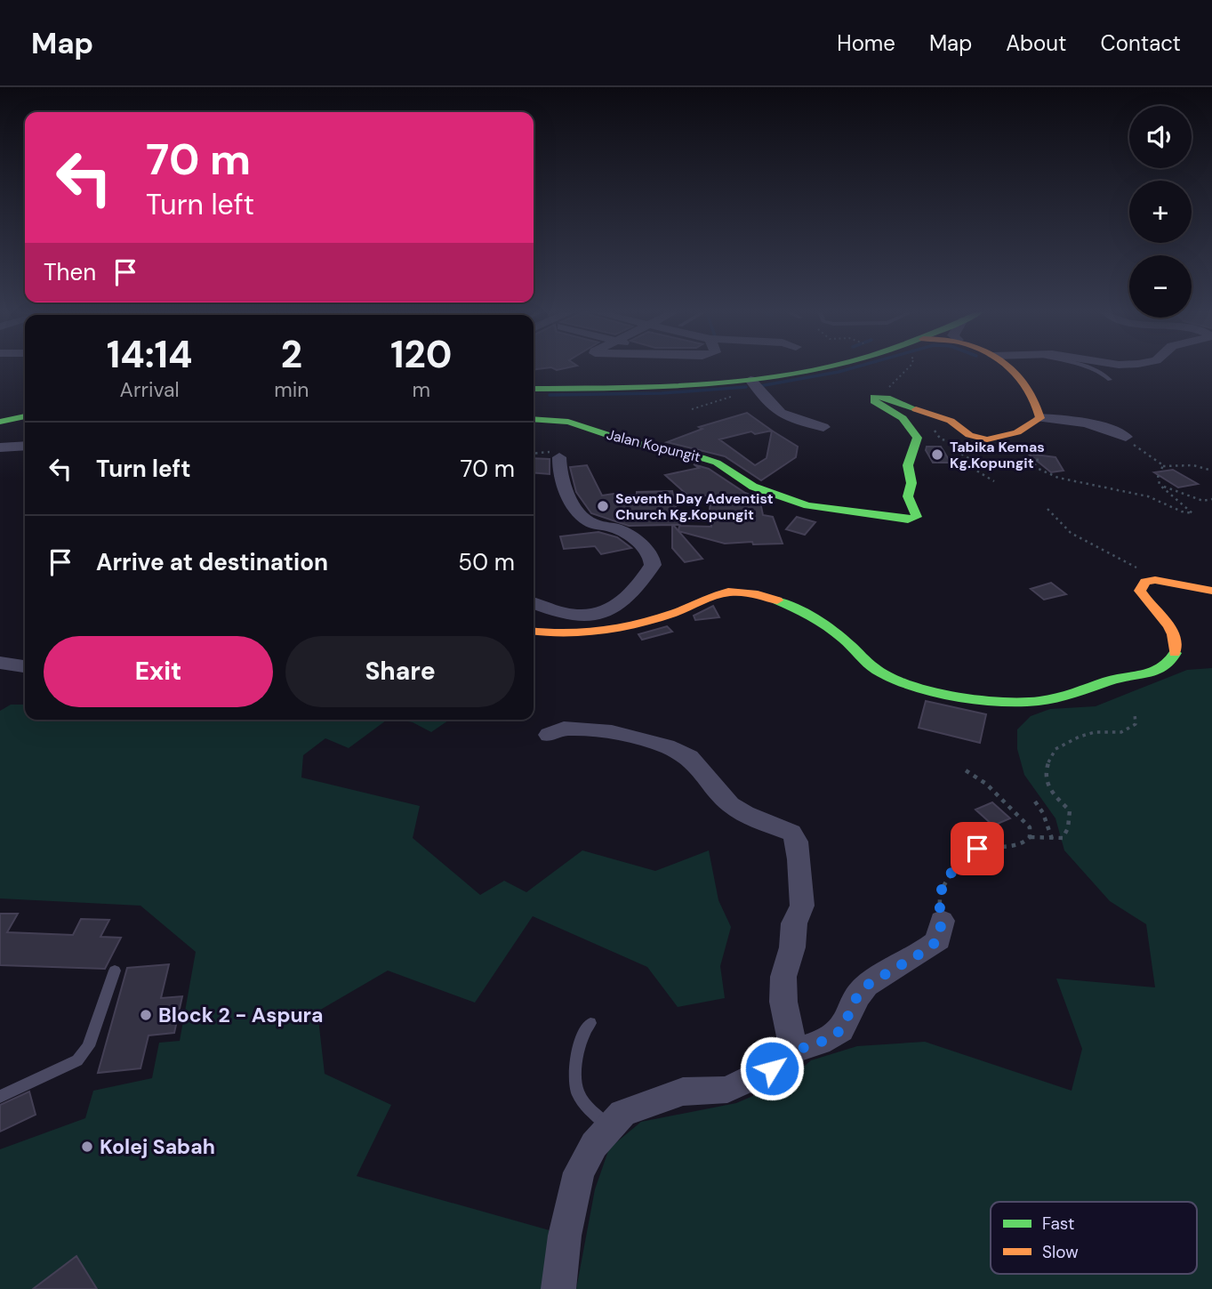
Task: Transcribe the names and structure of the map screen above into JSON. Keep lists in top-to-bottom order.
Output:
{
  "streets": {
    "street": ["Jalan Kopungit"]
  },
  "places": [
    "Tabika Kemas Kg.Kopungit",
    "Seventh Day Adventist Church Kg.Kopungit",
    "Block 2 - Aspura",
    "Kolej Sabah"
  ],
  "legend": ["Fast", "Slow"],
  "page": {
    "header": "Map",
    "nav": [
      "Home",
      "Map",
      "About",
      "Contact"
    ],
    "map_buttons": ["+", "−"],
    "turn": ["70 m", "Turn left"],
    "then": "Then",
    "eta": [
      "14:14",
      "Arrival",
      "2",
      "min",
      "120",
      "m"
    ],
    "list": [
      {
        "name": "Turn left",
        "value": "70 m"
      },
      {
        "name": "Arrive at destination",
        "value": "50 m"
      }
    ],
    "buttons": ["Exit", "Share"]
  }
}
